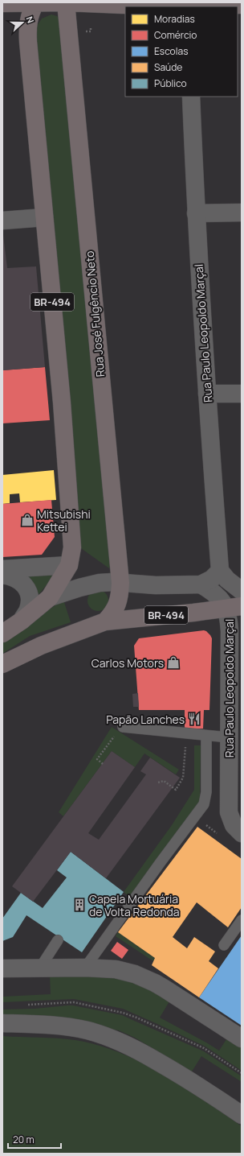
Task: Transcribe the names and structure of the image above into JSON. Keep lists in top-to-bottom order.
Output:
{
  "streets": {
    "main road": ["BR-494", "Rua José Fulgêncio Neto"],
    "street": ["Rua Paulo Leopoldo Marçal"]
  },
  "crossings": [
    ["BR-494", "Rua José Fulgêncio Neto"],
    ["BR-494", "Rua Paulo Leopoldo Marçal"]
  ],
  "places": {
    "shop": ["Mitsubishi Kettei", "Carlos Motors"],
    "restaurant": ["Papão Lanches"],
    "building": ["Capela Mortuária de Volta Redonda"]
  },
  "legend": [
    "Moradias",
    "Comércio",
    "Escolas",
    "Saúde",
    "Público"
  ],
  "scale_bar": "20 m",
  "north": "right"
}
